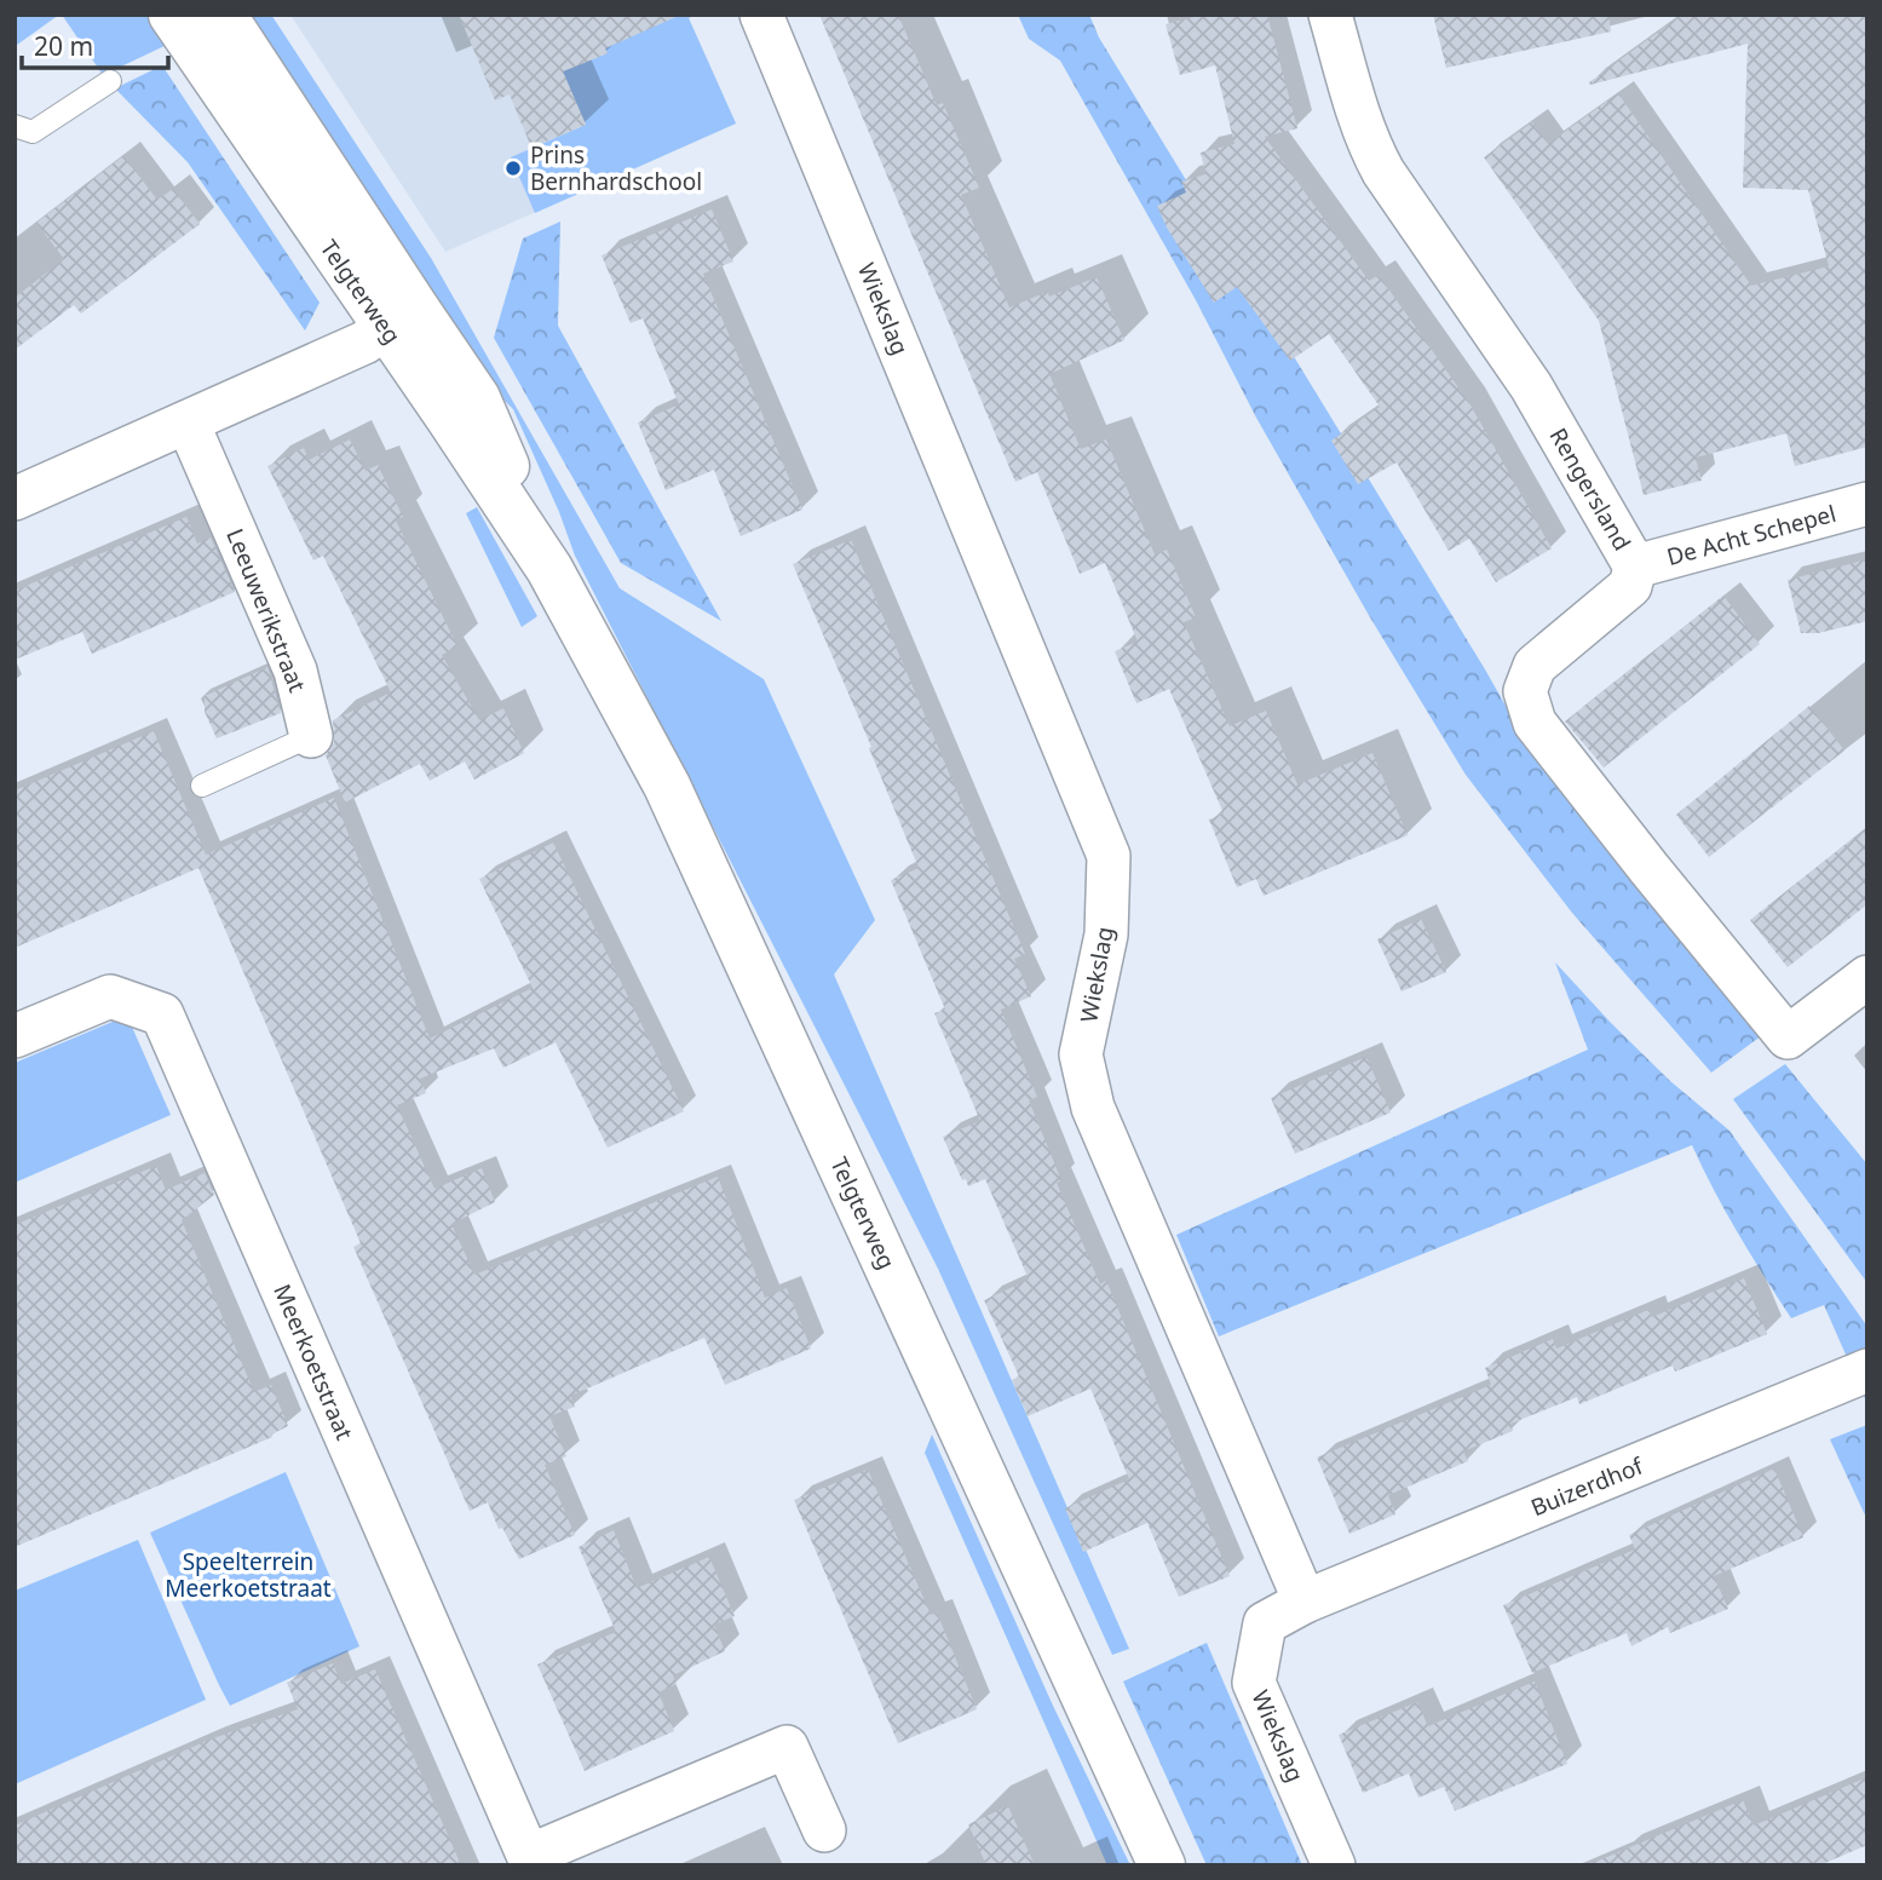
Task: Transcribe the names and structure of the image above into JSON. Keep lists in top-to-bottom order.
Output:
{
  "streets": {
    "street": [
      "Telgterweg",
      "Wiekslag",
      "Rengersland",
      "De Acht Schepel",
      "Leeuwerikstraat",
      "Meerkoetstraat",
      "Buizerdhof"
    ]
  },
  "crossings": [
    ["Wiekslag", "Buizerdhof"],
    ["Rengersland", "De Acht Schepel"]
  ],
  "parks": ["Speelterrein Meerkoetstraat"],
  "places": ["Prins Bernhardschool"],
  "scale_bar": "20 m"
}
